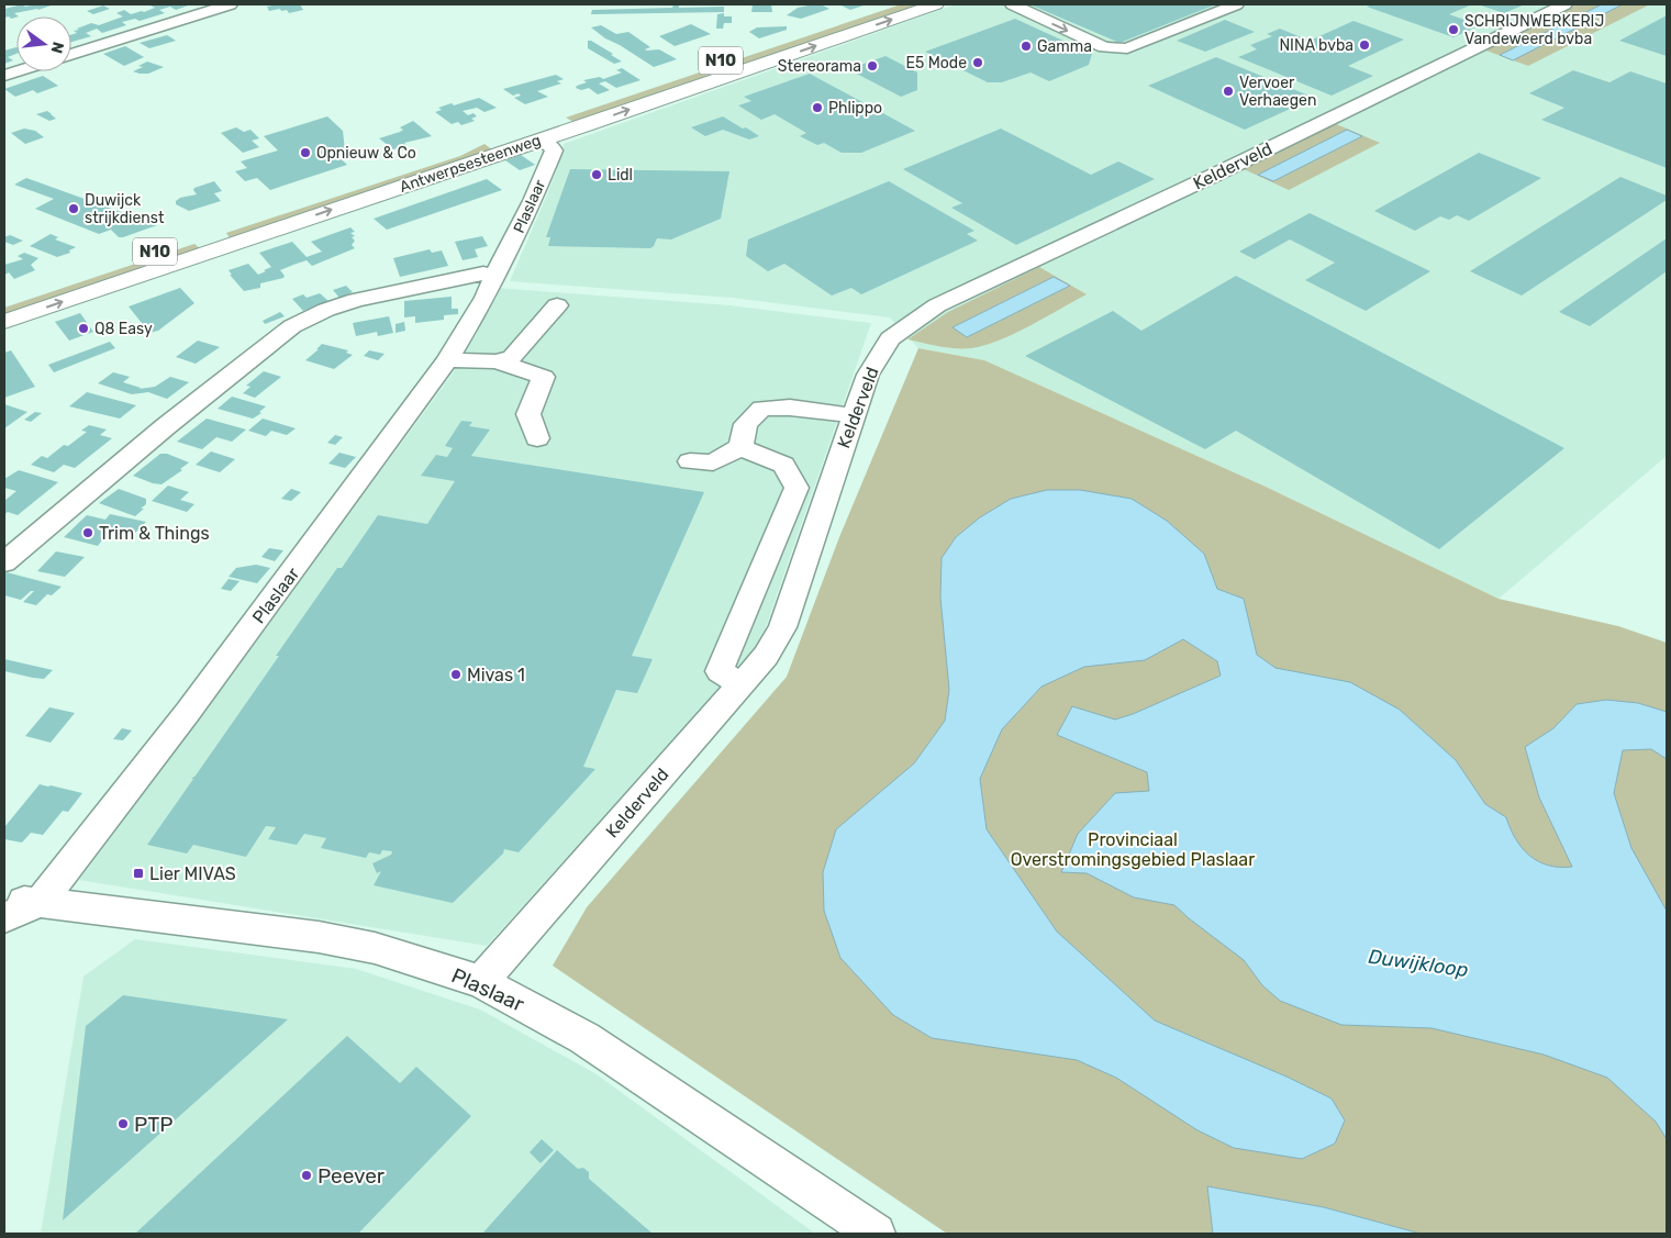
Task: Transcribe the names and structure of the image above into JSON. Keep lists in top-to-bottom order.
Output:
{
  "streets": {
    "main road": ["N10", "Antwerpsesteenweg"],
    "street": ["Kelderveld", "Plaslaar"]
  },
  "crossings": [
    ["Antwerpsesteenweg", "Plaslaar"],
    ["Kelderveld", "Plaslaar"]
  ],
  "water": ["Duwijkloop"],
  "parks": ["Provinciaal Overstromingsgebied Plaslaar"],
  "places": {
    "other": [
      "SCHRIJNWERKERIJ Vandeweerd bvba",
      "NINA bvba",
      "Gamma",
      "E5 Mode",
      "Stereorama",
      "Vervoer Verhaegen",
      "Phlippo",
      "Opnieuw & Co",
      "Lidl",
      "Duwijck strijkdienst",
      "Q8 Easy",
      "Trim & Things",
      "Mivas 1",
      "PTP",
      "Peever"
    ],
    "transit": ["Lier MIVAS"]
  },
  "north": "right"
}
